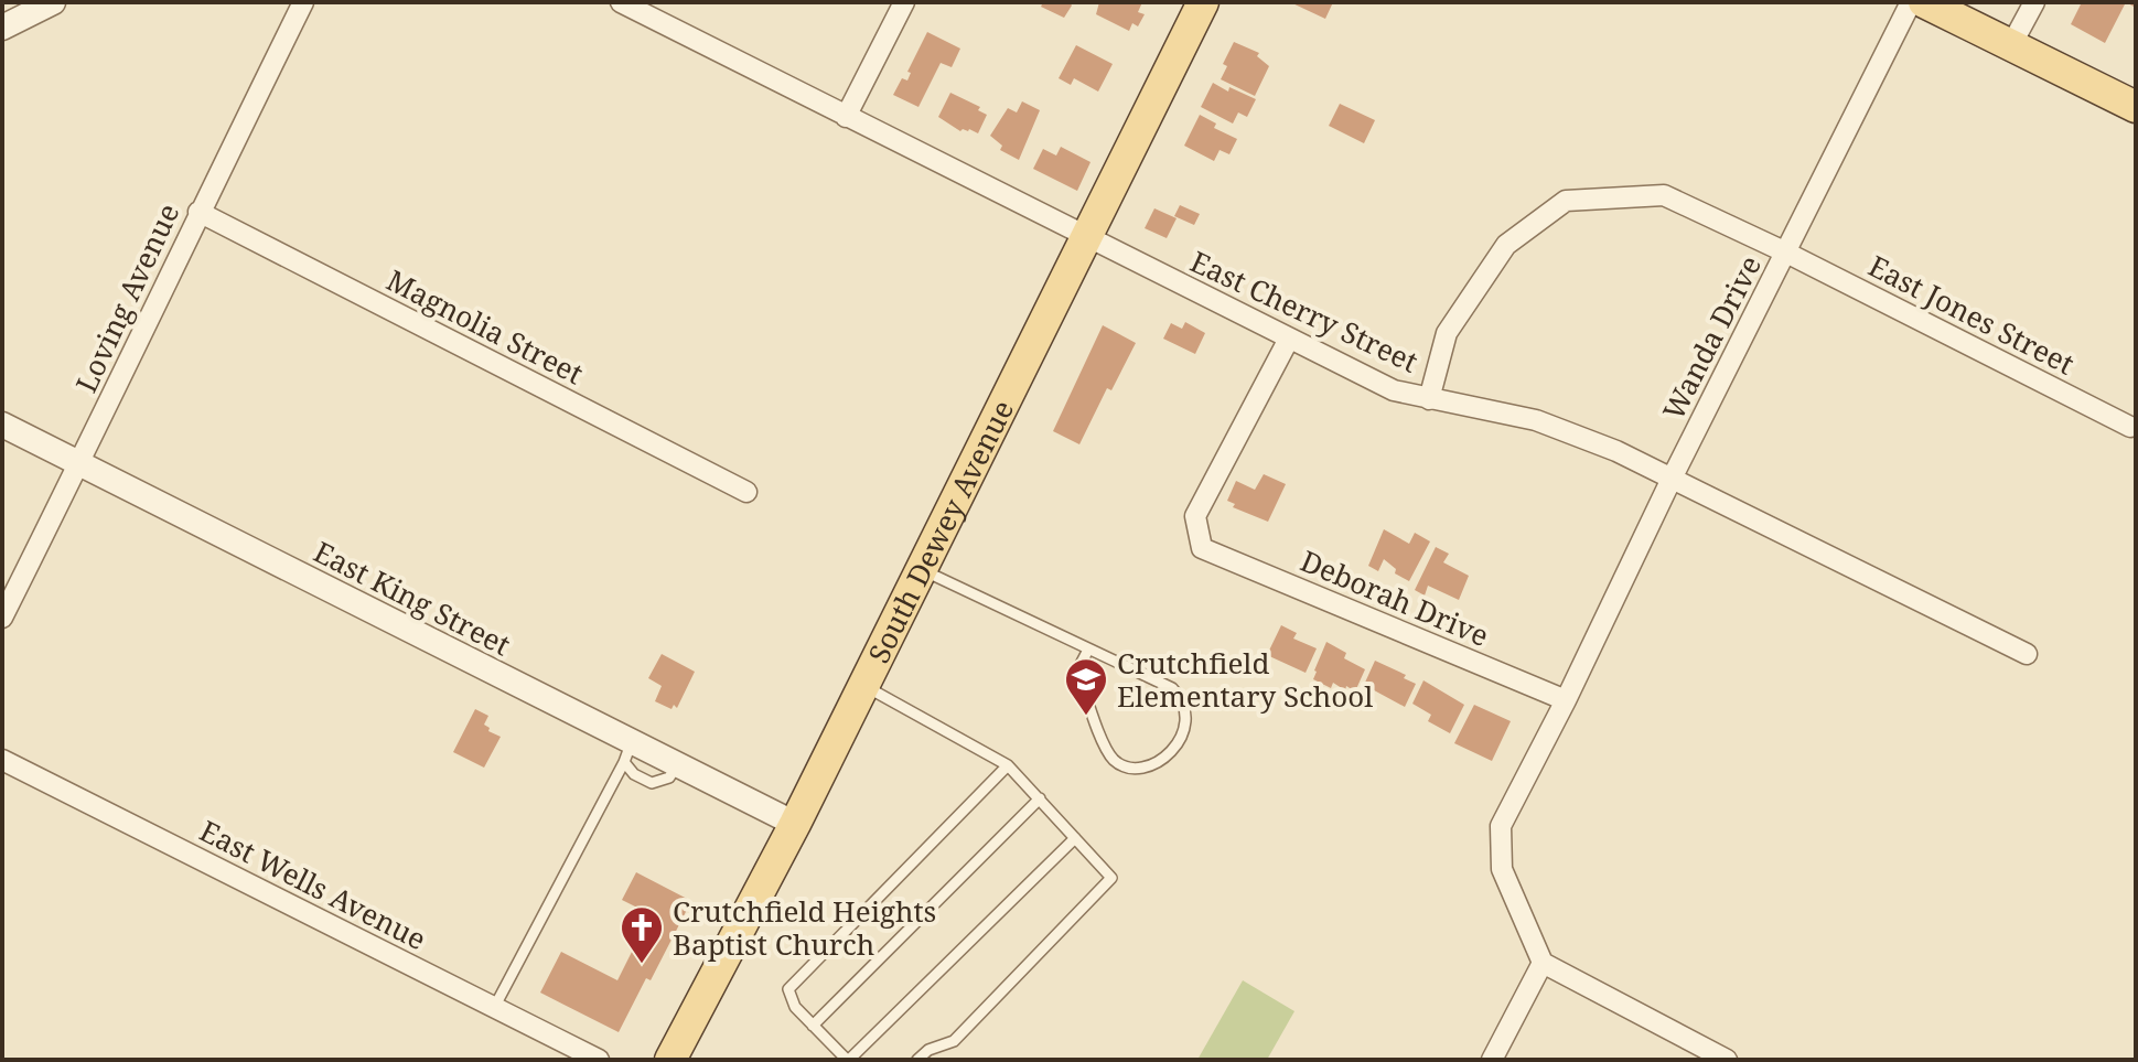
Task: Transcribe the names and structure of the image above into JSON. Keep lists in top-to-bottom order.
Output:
{
  "streets": {
    "main road": ["South Dewey Avenue"],
    "street": [
      "Loving Avenue",
      "East Cherry Street",
      "East Jones Street",
      "Magnolia Street",
      "Wanda Drive",
      "East King Street",
      "Deborah Drive",
      "East Wells Avenue"
    ]
  },
  "crossings": [
    ["Loving Avenue", "Magnolia Street"],
    ["Loving Avenue", "East King Street"],
    ["East Cherry Street", "East Jones Street"],
    ["East Cherry Street", "Wanda Drive"],
    ["East Cherry Street", "South Dewey Avenue"],
    ["East Cherry Street", "Deborah Drive"],
    ["East Jones Street", "Wanda Drive"],
    ["Wanda Drive", "Deborah Drive"],
    ["South Dewey Avenue", "East King Street"]
  ],
  "places": {
    "school or university": ["Crutchfield Elementary School"],
    "church": ["Crutchfield Heights Baptist Church"]
  }
}
